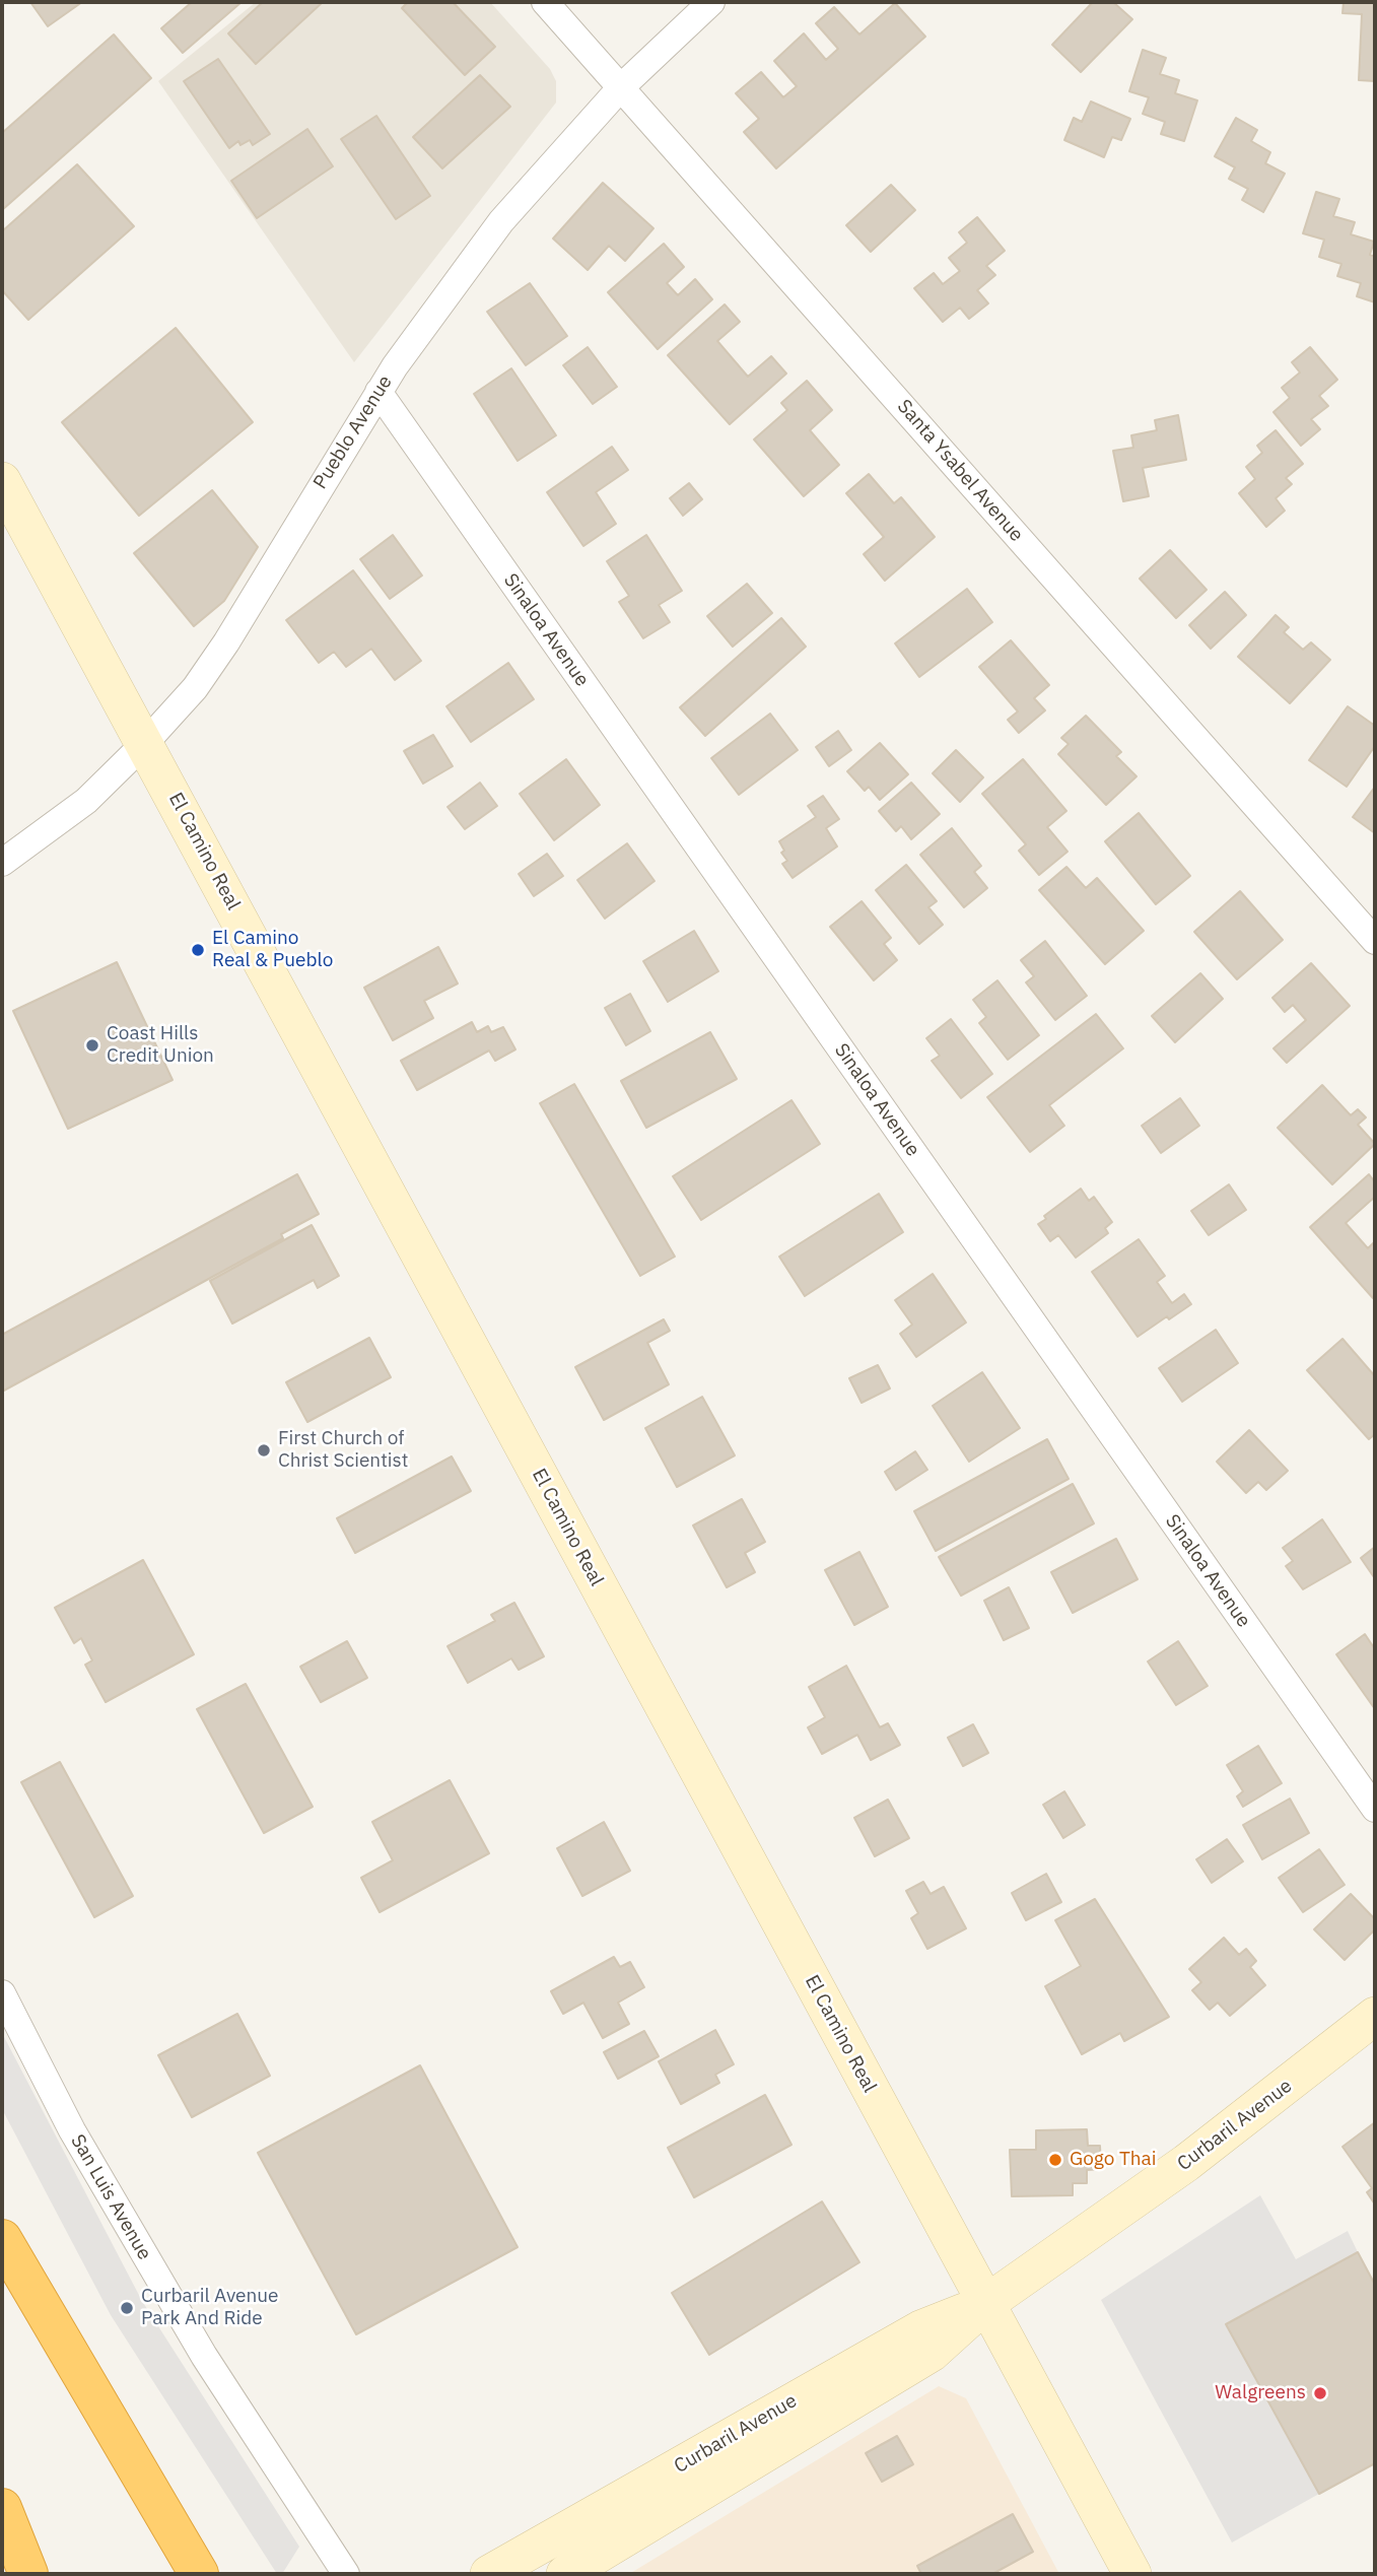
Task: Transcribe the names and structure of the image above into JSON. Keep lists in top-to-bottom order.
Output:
{
  "streets": {
    "main road": ["El Camino Real", "Curbaril Avenue"],
    "street": [
      "Pueblo Avenue",
      "Santa Ysabel Avenue",
      "Sinaloa Avenue",
      "San Luis Avenue"
    ]
  },
  "crossings": [
    ["Pueblo Avenue", "Santa Ysabel Avenue"],
    ["Pueblo Avenue", "Sinaloa Avenue"],
    ["Pueblo Avenue", "El Camino Real"],
    ["El Camino Real", "Curbaril Avenue"]
  ],
  "places": [
    "El Camino Real & Pueblo",
    "Coast Hills Credit Union",
    "First Church of Christ Scientist",
    "Gogo Thai",
    "Curbaril Avenue Park And Ride",
    "Walgreens"
  ]
}
